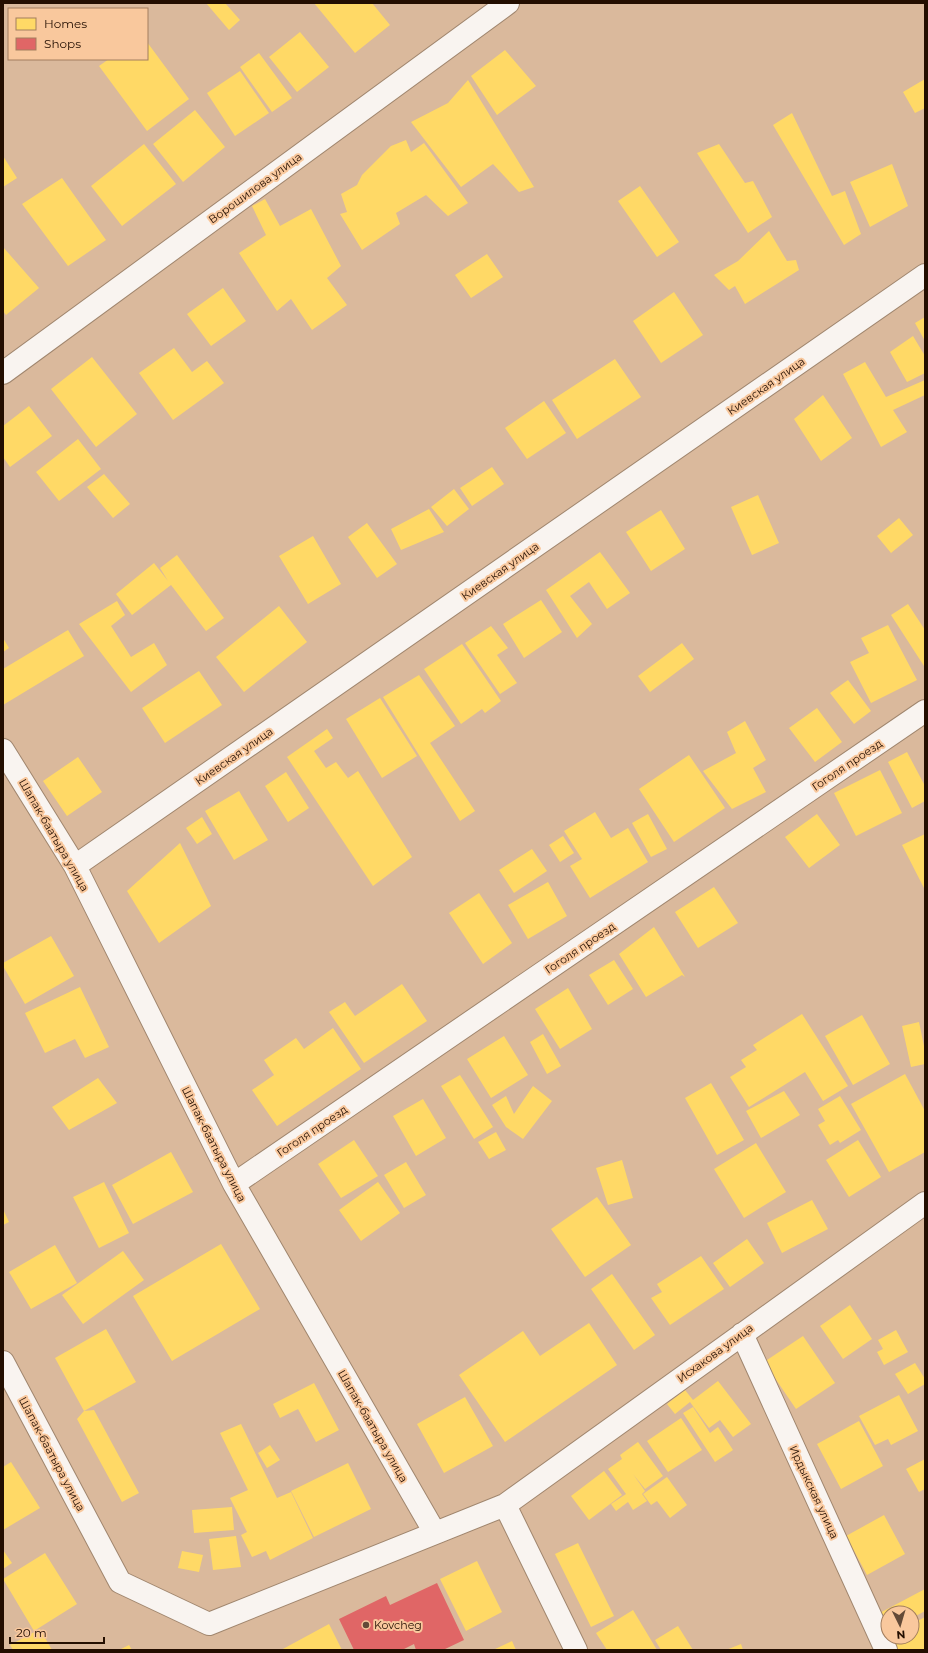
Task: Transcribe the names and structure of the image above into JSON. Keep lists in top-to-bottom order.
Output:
{
  "streets": {
    "street": [
      "Ворошилова улица",
      "Киевская улица",
      "Гоголя проезд",
      "Шапак-баатыра улица",
      "Исхакова улица",
      "Ирдыкская улица"
    ]
  },
  "crossings": [
    ["Киевская улица", "Шапак-баатыра улица"],
    ["Гоголя проезд", "Шапак-баатыра улица"],
    ["Шапак-баатыра улица", "Исхакова улица"],
    ["Исхакова улица", "Ирдыкская улица"]
  ],
  "places": ["Kovcheg"],
  "legend": ["Homes", "Shops"],
  "scale_bar": "20 m",
  "north": "bottom"
}
